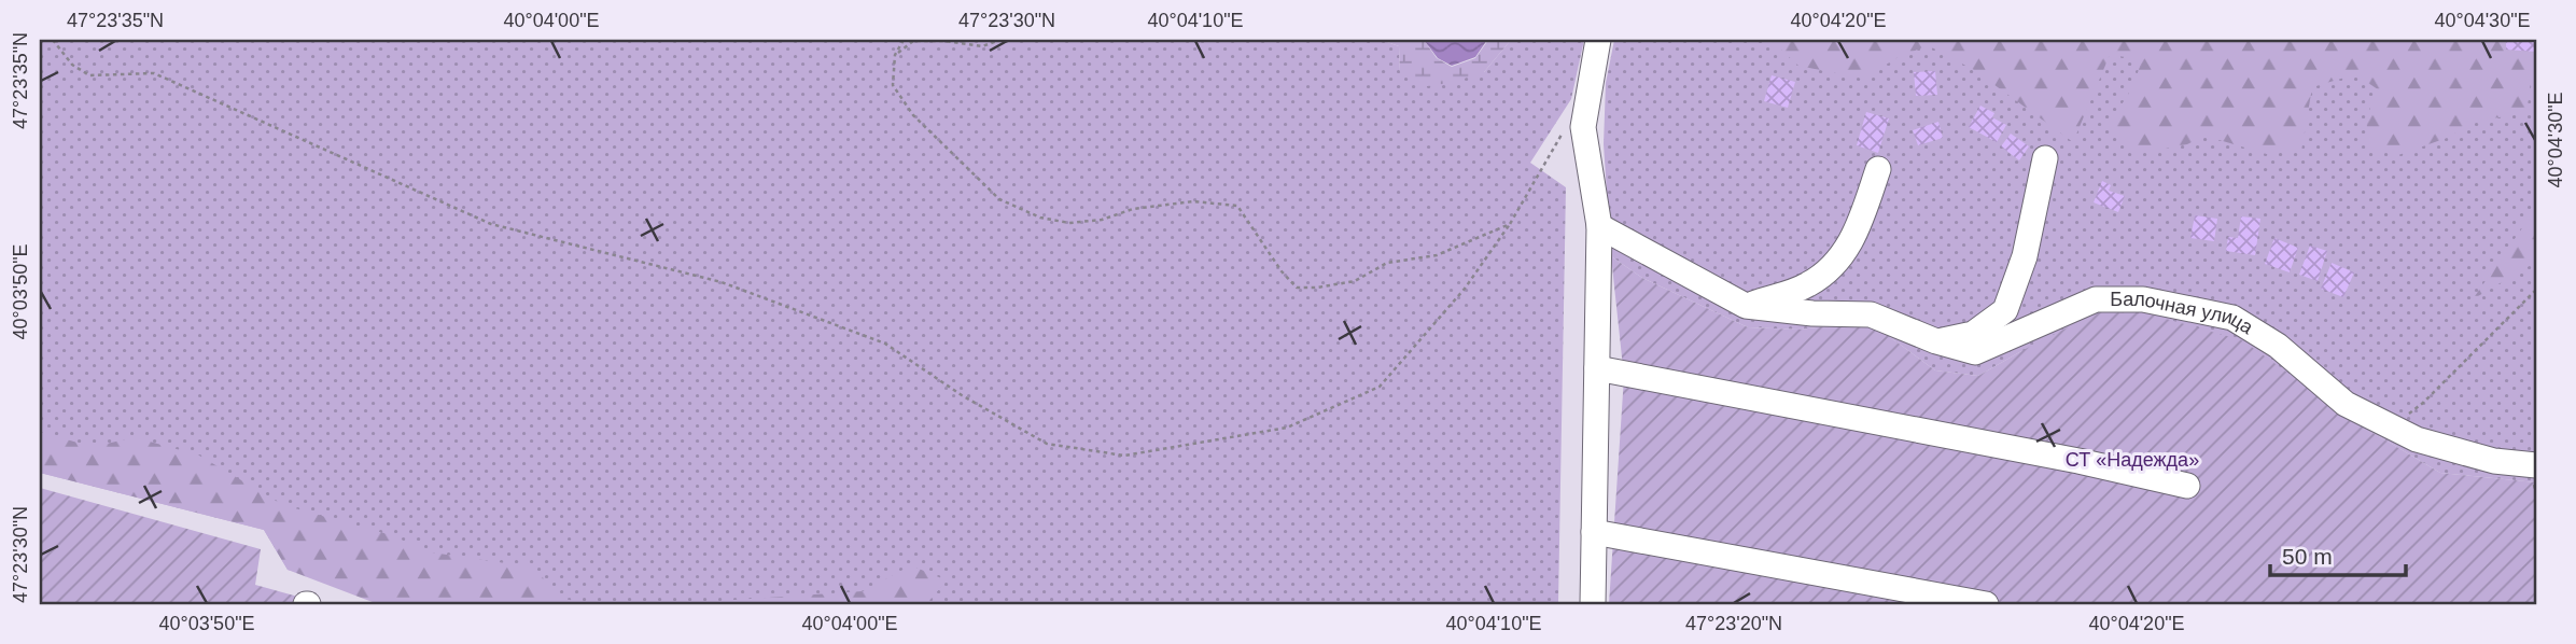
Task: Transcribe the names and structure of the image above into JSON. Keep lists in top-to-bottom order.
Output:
{
  "streets": {
    "street": ["Балочная улица"]
  },
  "parks": ["СТ «Надежда»"],
  "scale_bar": "50 m",
  "coordinates": [
    "47°23'35\"N",
    "40°04'00\"E",
    "47°23'30\"N",
    "40°04'10\"E",
    "40°04'20\"E",
    "40°04'30\"E",
    "40°03'50\"E",
    "47°23'20\"N"
  ]
}
